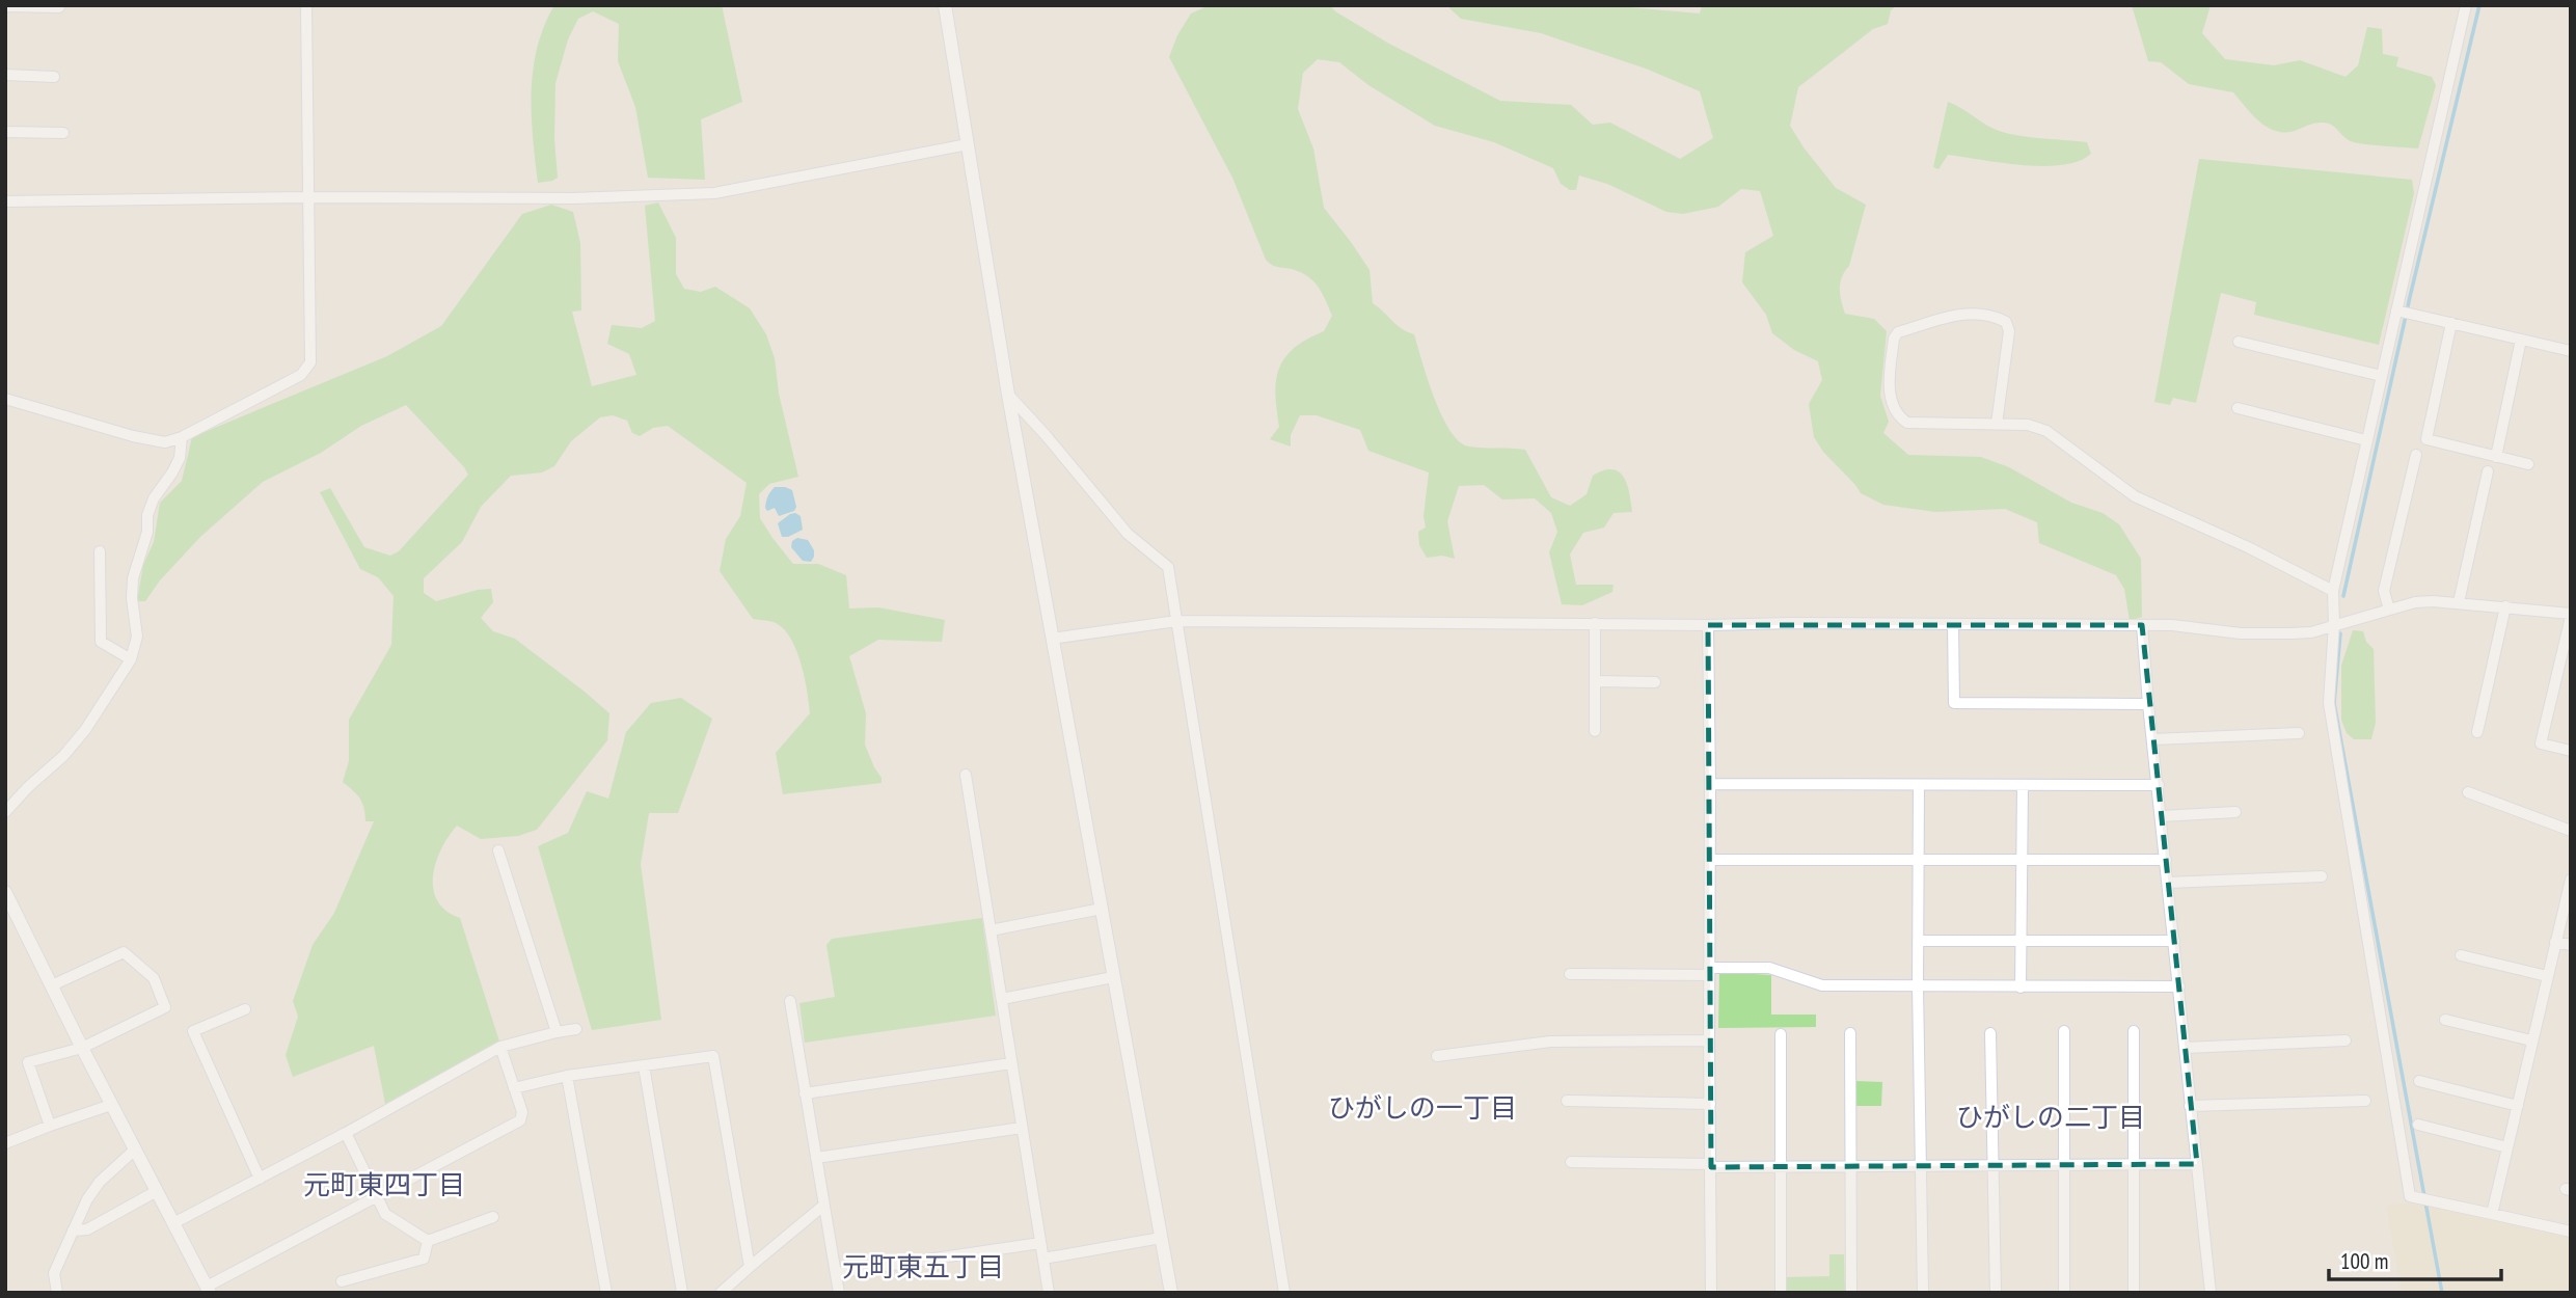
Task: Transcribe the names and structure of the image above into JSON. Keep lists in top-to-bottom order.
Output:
{
  "districts": [
    "ひがしの一丁目",
    "ひがしの二丁目",
    "元町東四丁目",
    "元町東五丁目"
  ],
  "scale_bar": "100 m"
}
